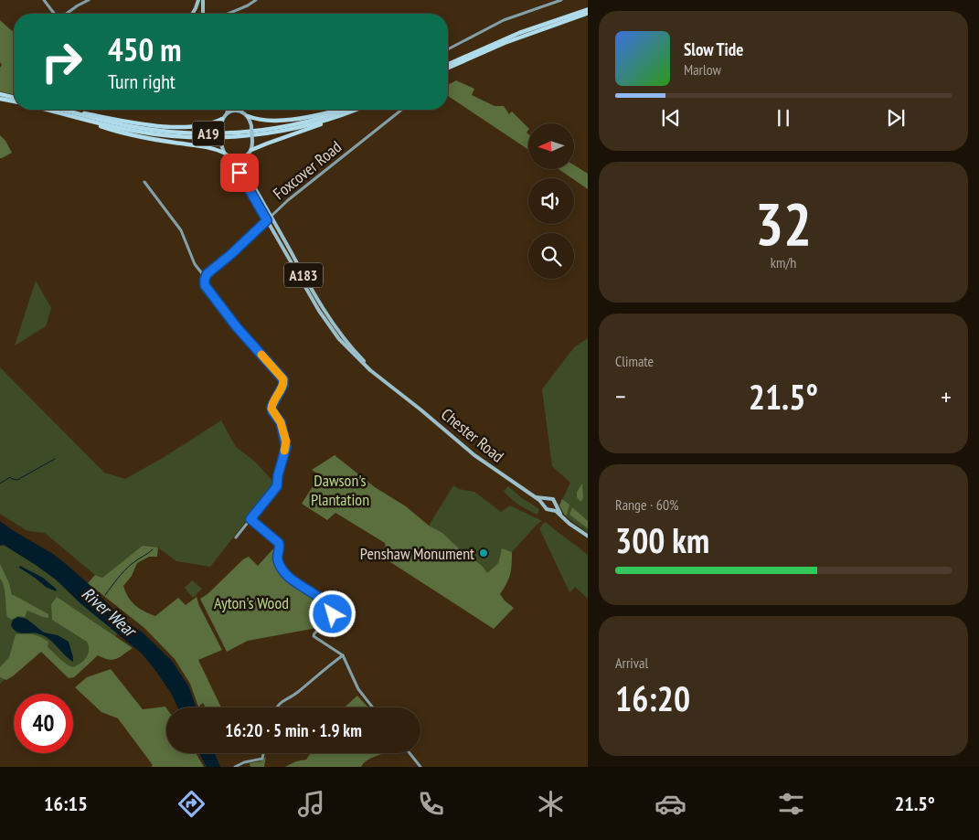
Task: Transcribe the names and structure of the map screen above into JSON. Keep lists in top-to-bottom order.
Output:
{
  "streets": {
    "highway": ["A19"],
    "main road": ["A183", "Chester Road"],
    "street": ["Foxcover Road"]
  },
  "crossings": [
    ["A19", "Chester Road"],
    ["Foxcover Road", "Chester Road"],
    ["A183", "Chester Road"]
  ],
  "water": ["River Wear"],
  "parks": ["Dawson's Plantation", "Ayton's Wood"],
  "places": ["Penshaw Monument"],
  "north": "left",
  "page": {
    "turn": ["450 m", "Turn right"],
    "song": ["Slow Tide", "Marlow"],
    "tile": [
      ["32", "km/h"],
      "Climate",
      ["Range · 60%", "300 km"],
      ["Arrival", "16:20"]
    ],
    "heat": ["−", "21.5°", "+"],
    "limit": "40",
    "trip": "16:20 · 5 min · 1.9 km",
    "tabs": ["16:15", "21.5°"]
  }
}
